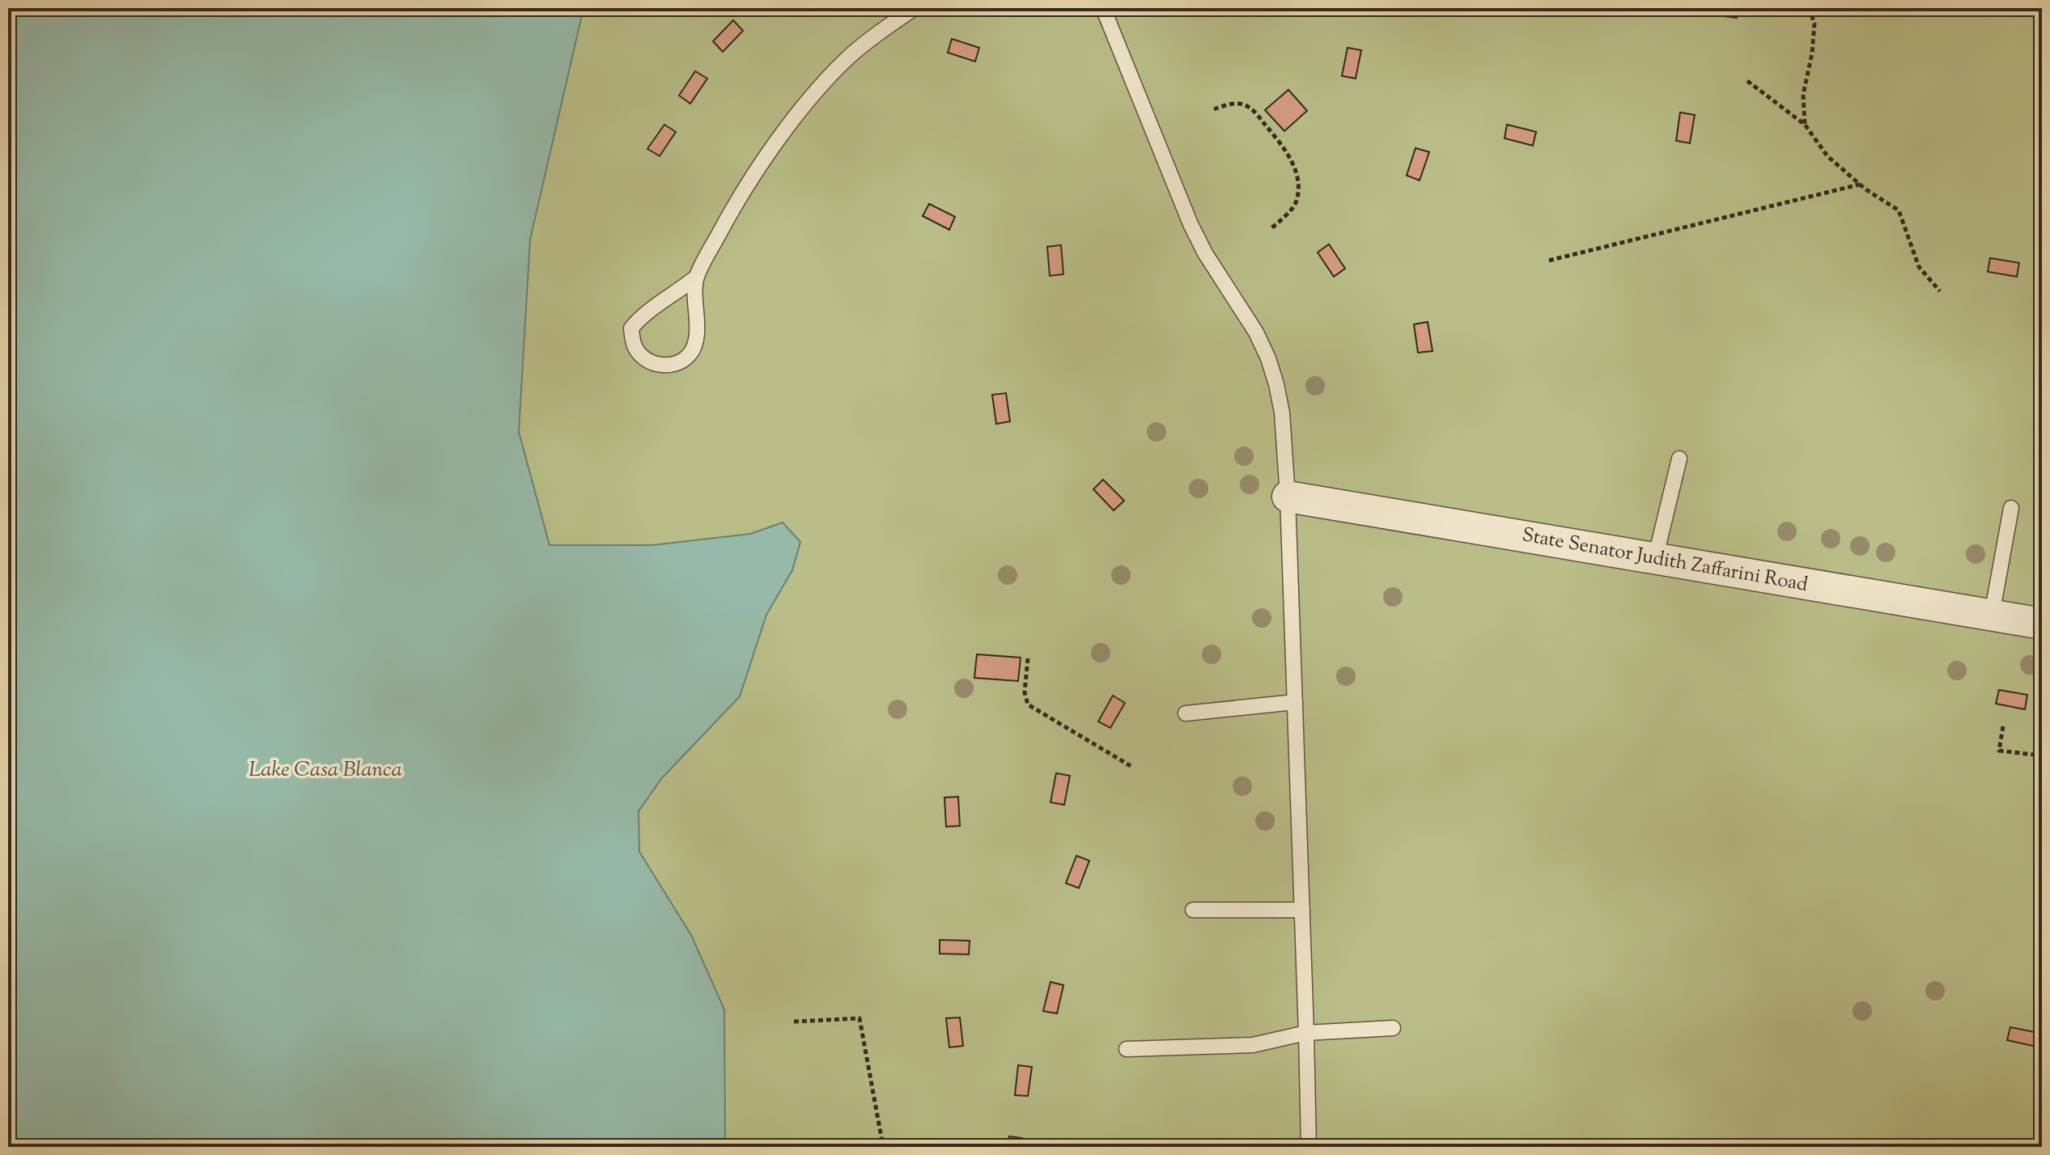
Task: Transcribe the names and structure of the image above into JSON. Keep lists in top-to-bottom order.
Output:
{
  "streets": {
    "street": ["State Senator Judith Zaffarini Road"]
  },
  "water": ["Lake Casa Blanca"]
}
